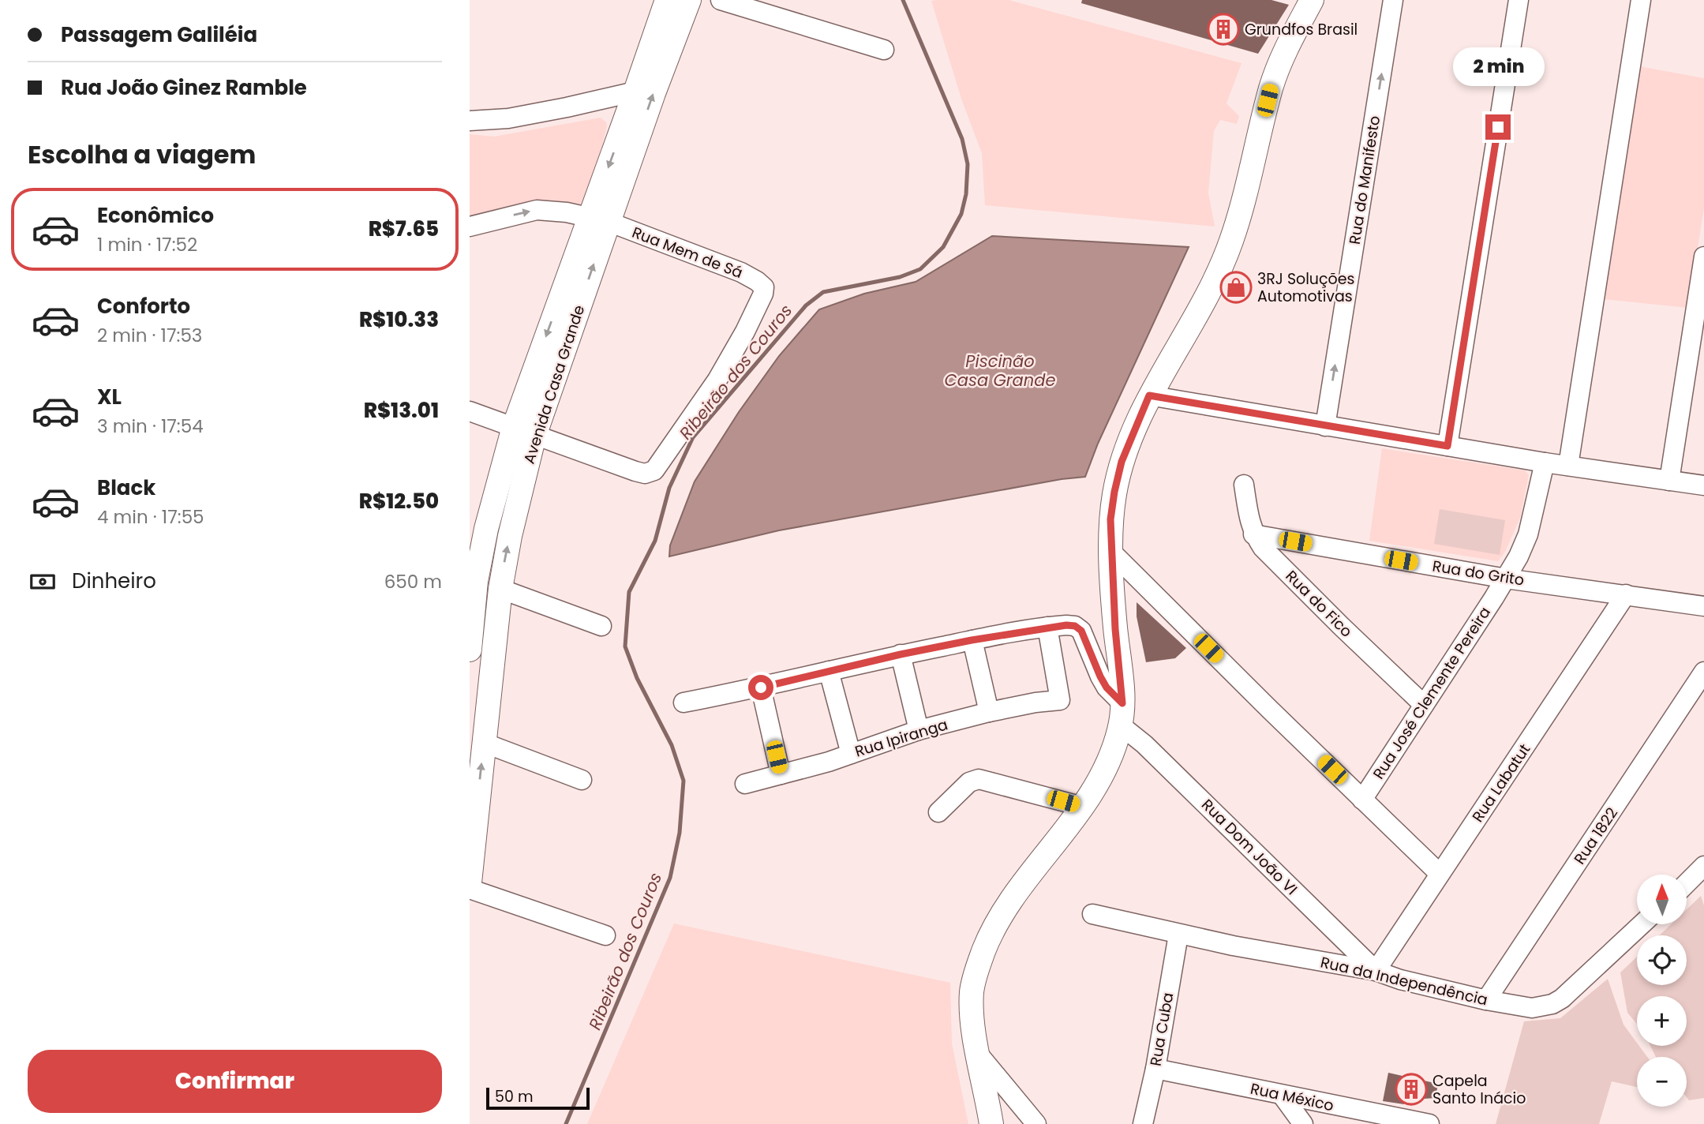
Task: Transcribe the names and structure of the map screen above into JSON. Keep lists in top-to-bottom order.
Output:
{
  "streets": {
    "main road": ["Avenida Casa Grande"],
    "street": [
      "Rua do Manifesto",
      "Rua Mem de Sá",
      "Rua do Grito",
      "Rua do Fico",
      "Rua José Clemente Pereira",
      "Rua Ipiranga",
      "Rua Labatut",
      "Rua 1822",
      "Rua Dom João VI",
      "Rua da Independência",
      "Rua Cuba",
      "Rua México"
    ]
  },
  "crossings": [
    ["Rua Mem de Sá", "Avenida Casa Grande"],
    ["Rua do Grito", "Rua do Fico"],
    ["Rua do Grito", "Rua José Clemente Pereira"],
    ["Rua do Grito", "Rua Labatut"],
    ["Rua do Fico", "Rua José Clemente Pereira"],
    ["Rua Ipiranga", "Rua Dom João VI"],
    ["Rua Labatut", "Rua Dom João VI"],
    ["Rua Labatut", "Rua da Independência"],
    ["Rua 1822", "Rua da Independência"],
    ["Rua Dom João VI", "Rua da Independência"],
    ["Rua da Independência", "Rua Cuba"],
    ["Rua Cuba", "Rua México"]
  ],
  "water": ["Piscinão Casa Grande", "Ribeirão dos Couros"],
  "places": {
    "building": ["Grundfos Brasil", "Capela Santo Inácio"],
    "shop": ["3RJ Soluções Automotivas"]
  },
  "scale_bar": "50 m",
  "north": "top",
  "page": {
    "banner": ["Passagem Galiléia", "Rua João Ginez Ramble"],
    "bubble": "2 min",
    "heading": "Escolha a viagem",
    "list": [
      {
        "name": "Econômico",
        "note": "1 min · 17:52",
        "value": "R$7.65"
      },
      {
        "name": "Conforto",
        "note": "2 min · 17:53",
        "value": "R$10.33"
      },
      {
        "name": "XL",
        "note": "3 min · 17:54",
        "value": "R$13.01"
      },
      {
        "name": "Black",
        "note": "4 min · 17:55",
        "value": "R$12.50"
      }
    ],
    "pay": ["Dinheiro", "650 m"],
    "map_buttons": ["+", "−"],
    "buttons": "Confirmar",
    "scale": "50 m"
  }
}
